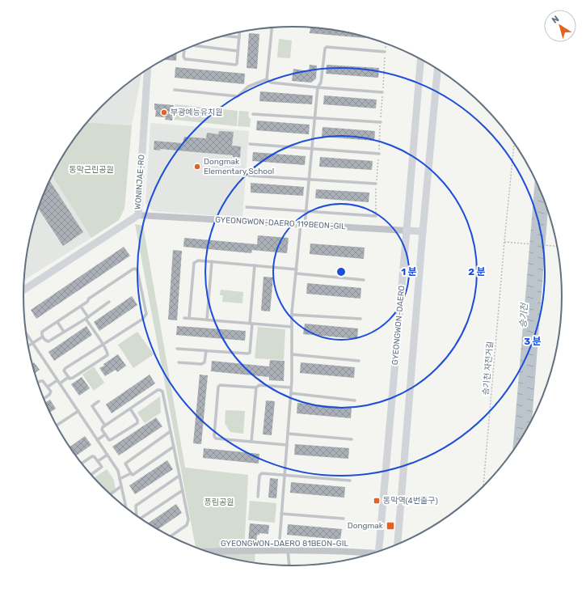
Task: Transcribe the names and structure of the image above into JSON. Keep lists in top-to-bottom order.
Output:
{
  "streets": {
    "main road": ["WONINJAE-RO", "GYEONGWON-DAERO 119BEON-GIL", "GYEONGWON-DAERO"],
    "street": ["GYEONGWON-DAERO 81BEON-GIL"],
    "path": ["승기천 자전거길"]
  },
  "crossings": [
    ["WONINJAE-RO", "GYEONGWON-DAERO 119BEON-GIL"],
    ["GYEONGWON-DAERO 119BEON-GIL", "GYEONGWON-DAERO"]
  ],
  "water": ["승기천"],
  "parks": ["동막근린공원", "풍림공원"],
  "places": {
    "other": ["부광예능유치원", "Dongmak Elementary School"],
    "transit": ["동막역(4번출구)", "Dongmak"]
  },
  "north": "top left",
  "rings": ["1 분", "2 분", "3 분"]
}
